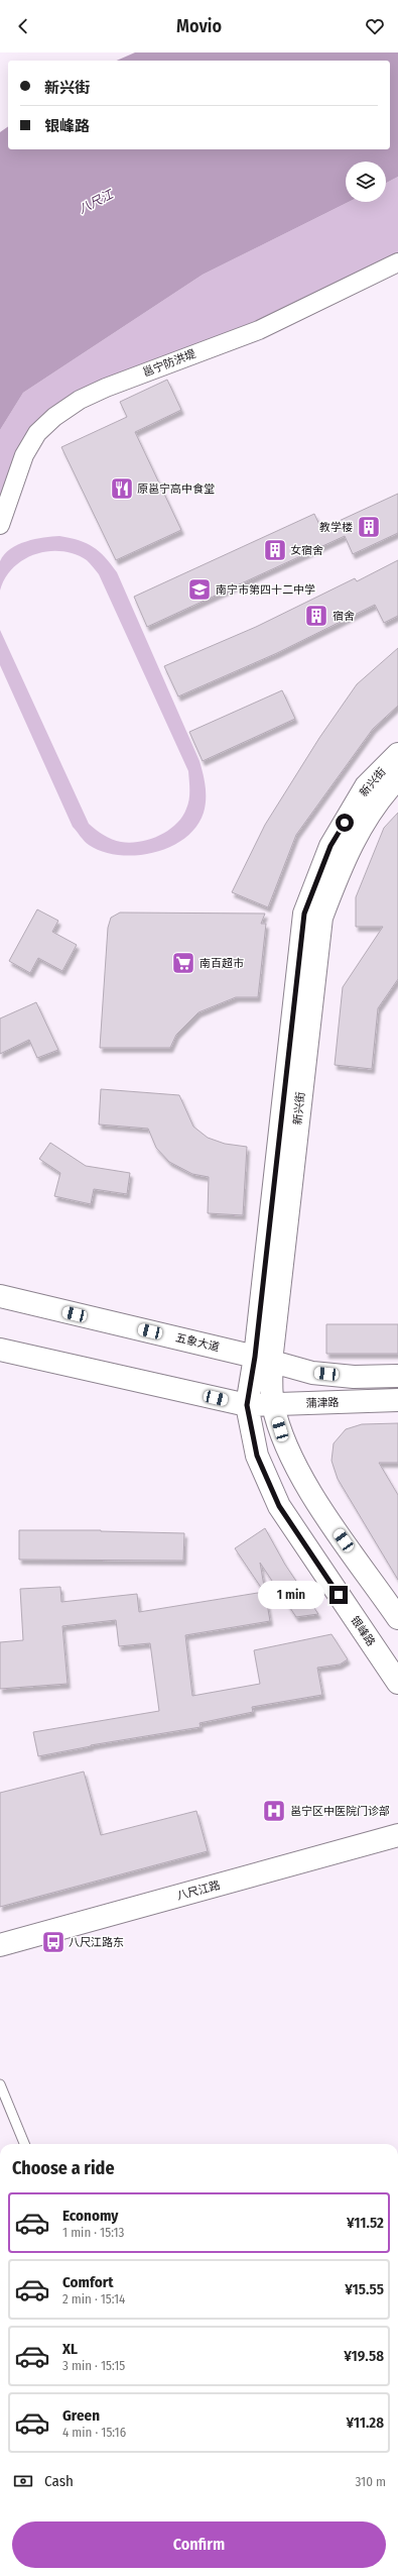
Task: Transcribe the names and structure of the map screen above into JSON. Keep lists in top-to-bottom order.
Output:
{
  "streets": {
    "main road": [
      "新兴街",
      "五象大道",
      "蒲津路",
      "银峰路",
      "八尺江路"
    ],
    "street": ["邕宁防洪堤"]
  },
  "crossings": [
    ["新兴街", "五象大道"],
    ["蒲津路", "银峰路"]
  ],
  "water": ["八尺江"],
  "places": {
    "restaurant": ["原邕宁高中食堂"],
    "building": ["教学楼", "女宿舍", "宿舍"],
    "school or university": ["南宁市第四十二中学"],
    "supermarket": ["南百超市"],
    "hospital": ["邕宁区中医院门诊部"],
    "bus stop": ["八尺江路东"]
  },
  "page": {
    "header": "Movio",
    "banner": ["新兴街", "银峰路"],
    "bubble": "1 min",
    "heading": "Choose a ride",
    "list": [
      {
        "name": "Economy",
        "note": "1 min · 15:13",
        "value": "¥11.52"
      },
      {
        "name": "Comfort",
        "note": "2 min · 15:14",
        "value": "¥15.55"
      },
      {
        "name": "XL",
        "note": "3 min · 15:15",
        "value": "¥19.58"
      },
      {
        "name": "Green",
        "note": "4 min · 15:16",
        "value": "¥11.28"
      }
    ],
    "pay": ["Cash", "310 m"],
    "buttons": "Confirm"
  }
}
